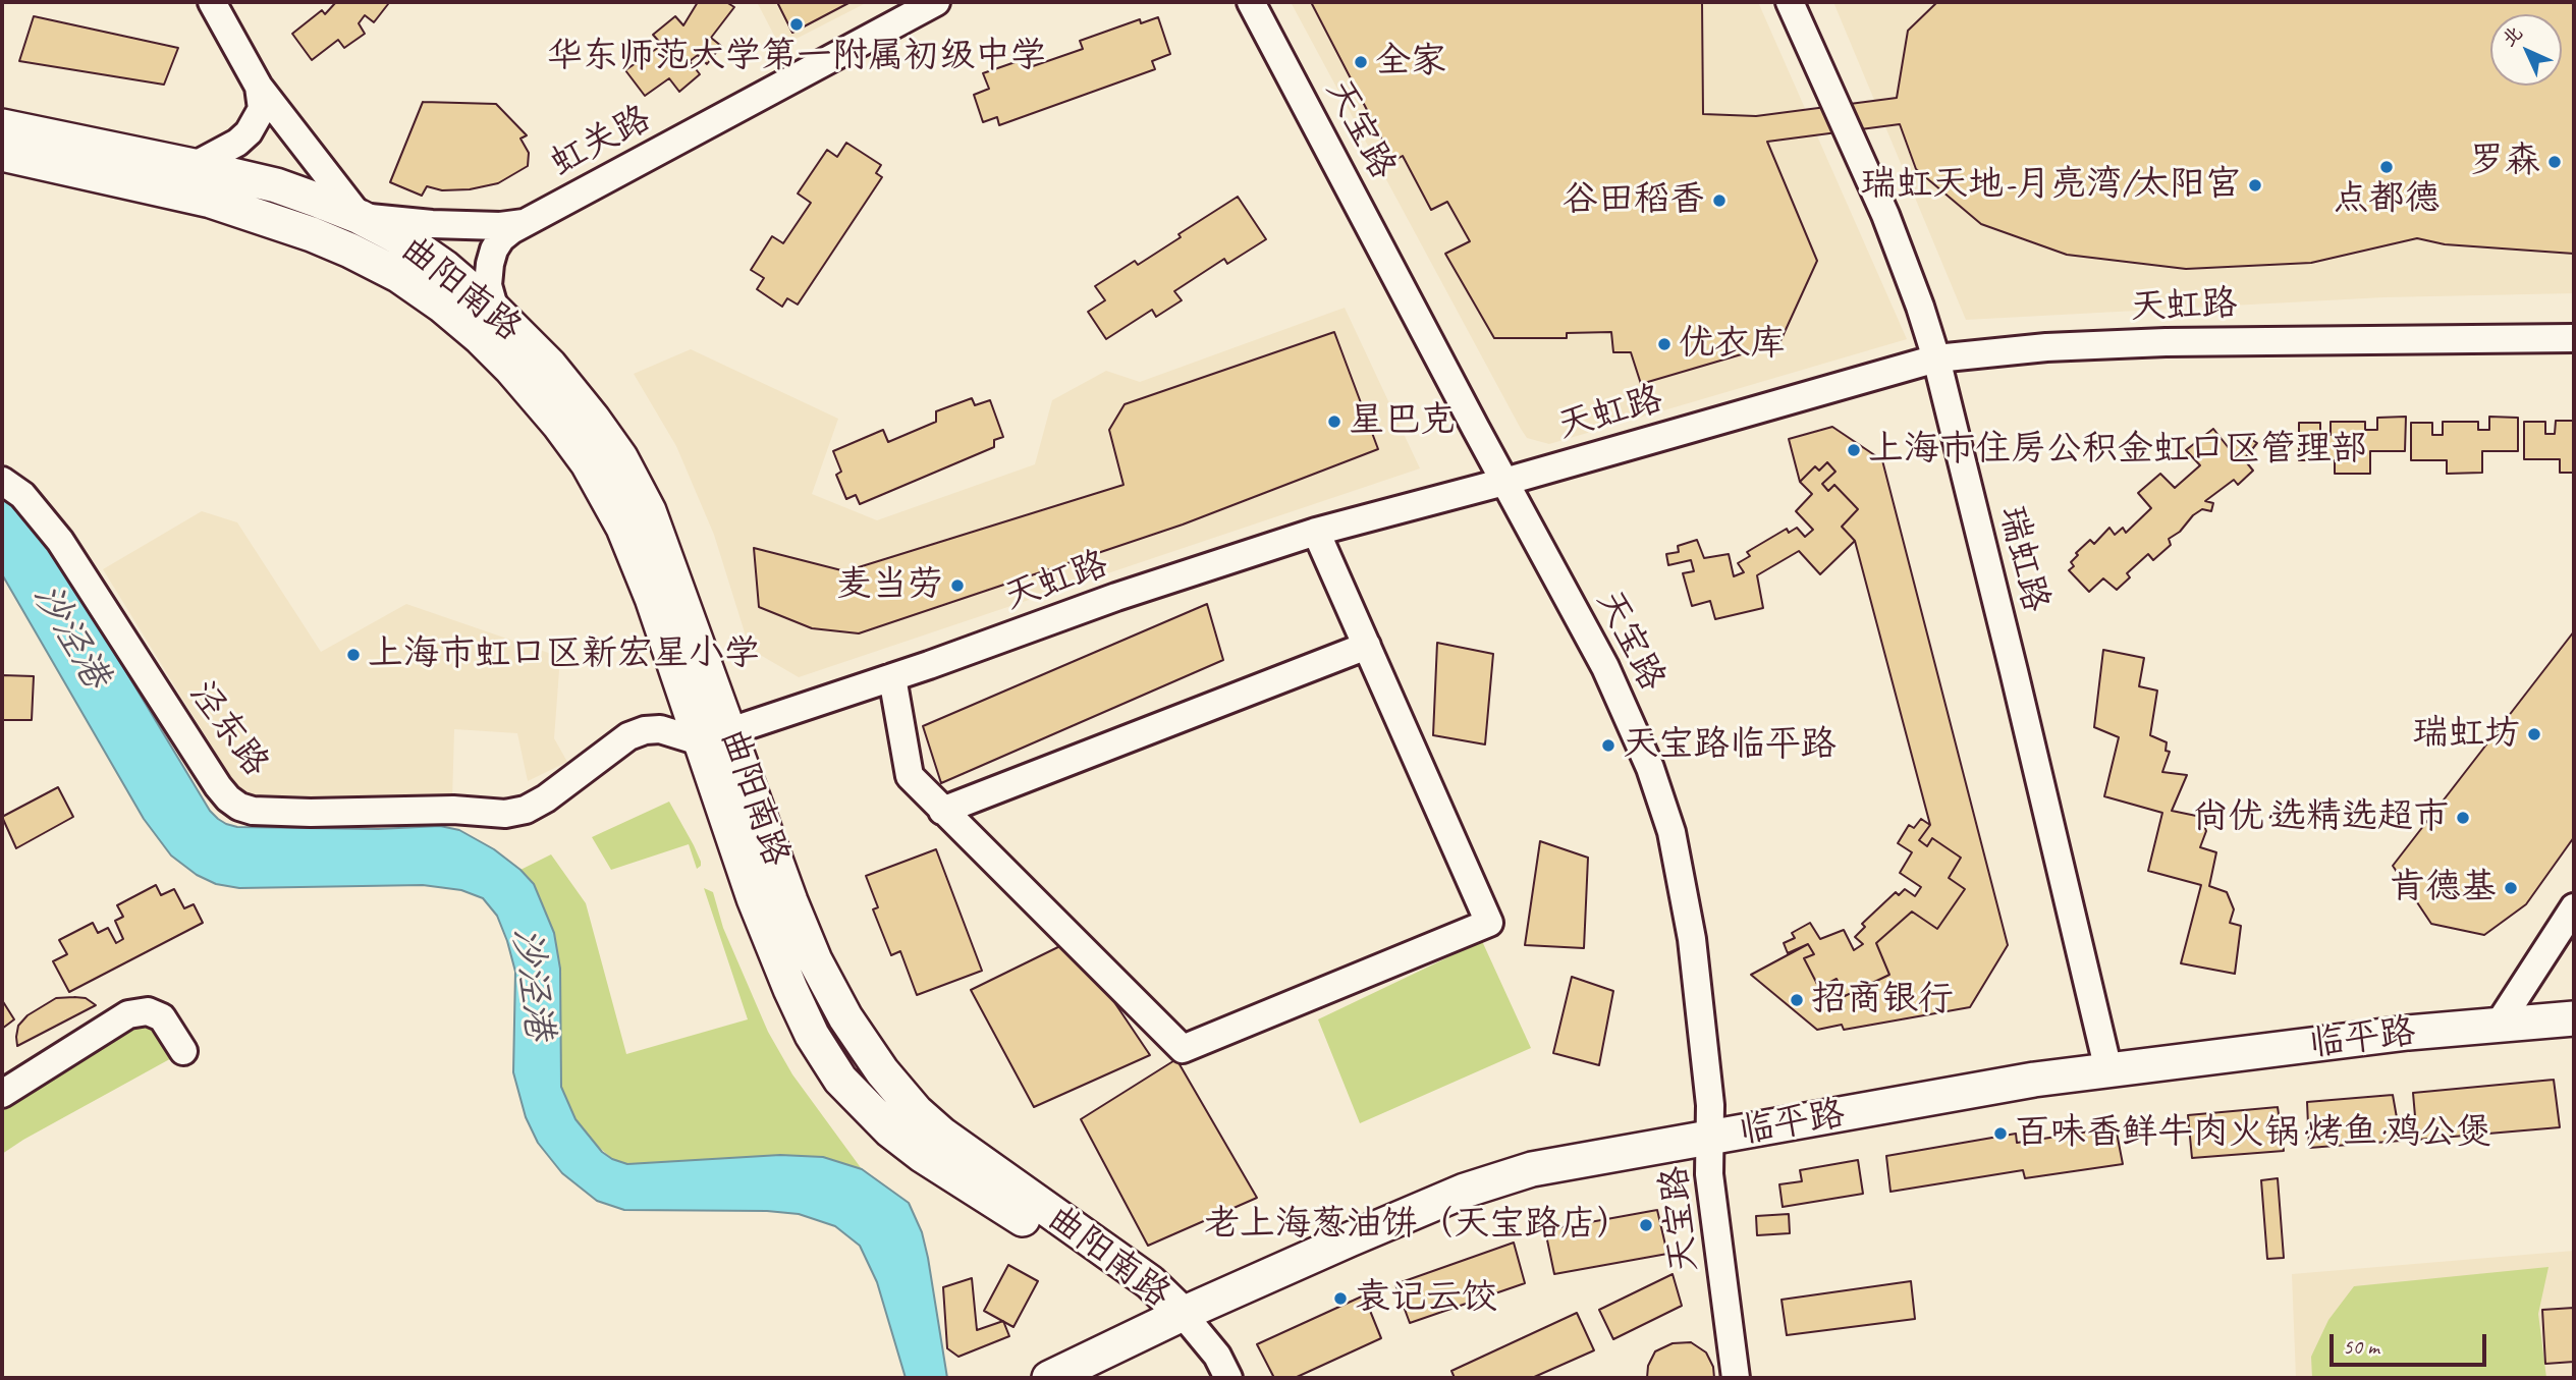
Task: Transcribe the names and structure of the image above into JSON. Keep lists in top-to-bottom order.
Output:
{
  "streets": {
    "main road": ["曲阳南路", "临平路"],
    "street": [
      "天宝路",
      "虹关路",
      "天虹路",
      "瑞虹路",
      "泾东路"
    ]
  },
  "crossings": [
    ["天宝路", "天虹路"],
    ["天宝路", "临平路"],
    ["虹关路", "曲阳南路"],
    ["曲阳南路", "天虹路"],
    ["曲阳南路", "泾东路"],
    ["曲阳南路", "临平路"],
    ["天虹路", "瑞虹路"],
    ["天虹路", "泾东路"],
    ["瑞虹路", "临平路"]
  ],
  "water": ["沙泾港"],
  "places": [
    "华东师范大学第一附属初级中学",
    "全家",
    "罗森",
    "点都德",
    "瑞虹天地-月亮湾/太阳宫",
    "谷田稻香",
    "优衣库",
    "星巴克",
    "上海市住房公积金虹口区管理部",
    "麦当劳",
    "上海市虹口区新宏星小学",
    "瑞虹坊",
    "天宝路临平路",
    "尚优·选精选超市",
    "肯德基",
    "招商银行",
    "百味香鲜牛肉火锅·烤鱼·鸡公煲",
    "老上海葱油饼（天宝路店）",
    "袁记云饺"
  ],
  "scale_bar": "50 m",
  "north": "top left"
}
